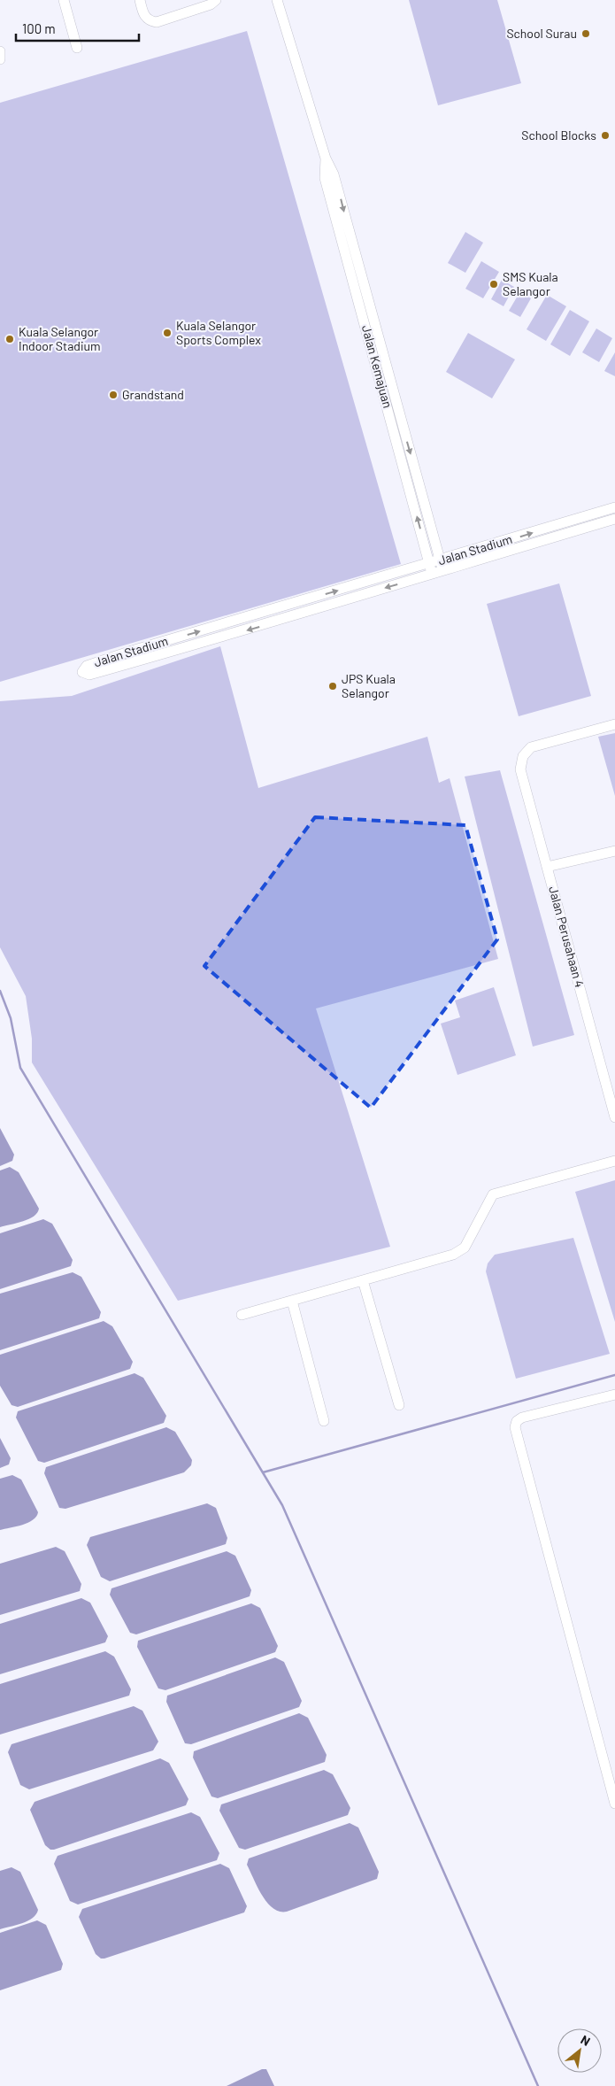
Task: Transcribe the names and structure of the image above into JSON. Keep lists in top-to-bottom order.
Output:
{
  "streets": {
    "street": ["Jalan Kemajuan", "Jalan Stadium", "Jalan Perusahaan 4"]
  },
  "crossings": [
    ["Jalan Kemajuan", "Jalan Stadium"]
  ],
  "places": [
    "School Surau",
    "School Blocks",
    "SMS Kuala Selangor",
    "Kuala Selangor Sports Complex",
    "Kuala Selangor Indoor Stadium",
    "Grandstand",
    "JPS Kuala Selangor"
  ],
  "scale_bar": "100 m",
  "north": "top right"
}
